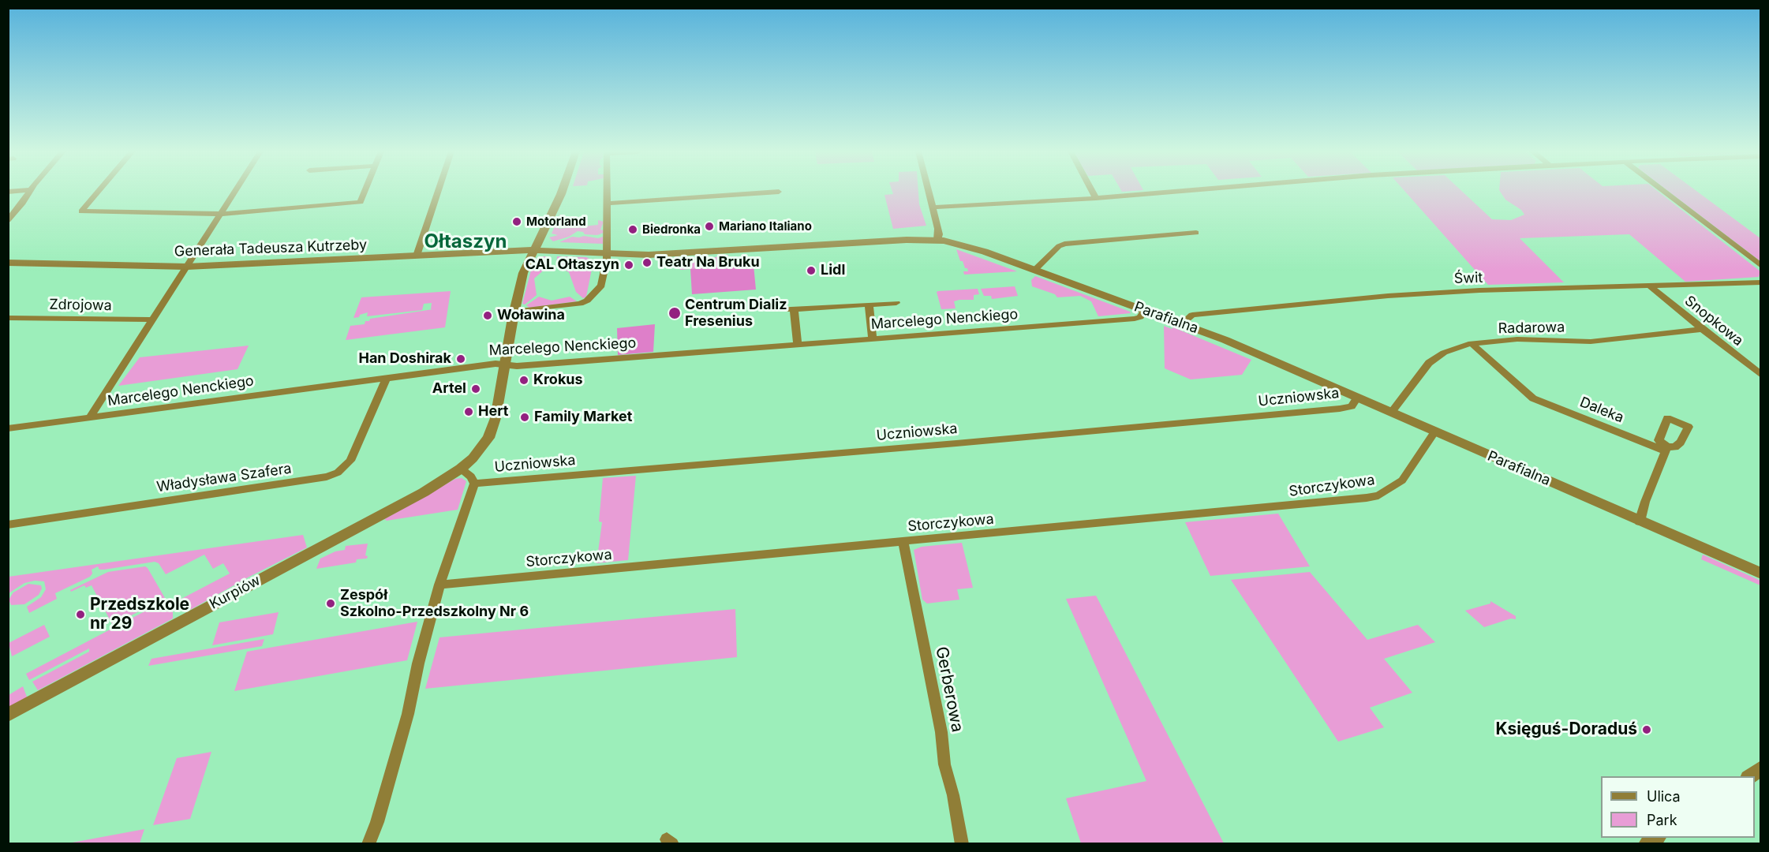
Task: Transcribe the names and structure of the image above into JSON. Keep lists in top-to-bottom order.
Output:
{
  "streets": {
    "street": [
      "Generała Tadeusza Kutrzeby",
      "Świt",
      "Zdrojowa",
      "Parafialna",
      "Marcelego Nenckiego",
      "Snopkowa",
      "Radarowa",
      "Uczniowska",
      "Daleka",
      "Władysława Szafera",
      "Storczykowa",
      "Kurpiów",
      "Gerberowa"
    ]
  },
  "crossings": [
    ["Generała Tadeusza Kutrzeby", "Parafialna"],
    ["Generała Tadeusza Kutrzeby", "Kurpiów"],
    ["Świt", "Parafialna"],
    ["Świt", "Snopkowa"],
    ["Parafialna", "Marcelego Nenckiego"],
    ["Parafialna", "Radarowa"],
    ["Parafialna", "Uczniowska"],
    ["Parafialna", "Storczykowa"],
    ["Parafialna", "Kurpiów"],
    ["Marcelego Nenckiego", "Władysława Szafera"],
    ["Marcelego Nenckiego", "Kurpiów"],
    ["Snopkowa", "Radarowa"],
    ["Radarowa", "Daleka"],
    ["Storczykowa", "Gerberowa"]
  ],
  "districts": ["Ołtaszyn"],
  "places": [
    "Motorland",
    "Mariano Italiano",
    "Biedronka",
    "Teatr Na Bruku",
    "CAL Ołtaszyn",
    "Lidl",
    "Centrum Dializ Fresenius",
    "Woławina",
    "Han Doshirak",
    "Krokus",
    "Artel",
    "Hert",
    "Family Market",
    "Zespół Szkolno-Przedszkolny Nr 6",
    "Przedszkole nr 29",
    "Księguś-Doraduś"
  ],
  "legend": ["Ulica", "Park"]
}
